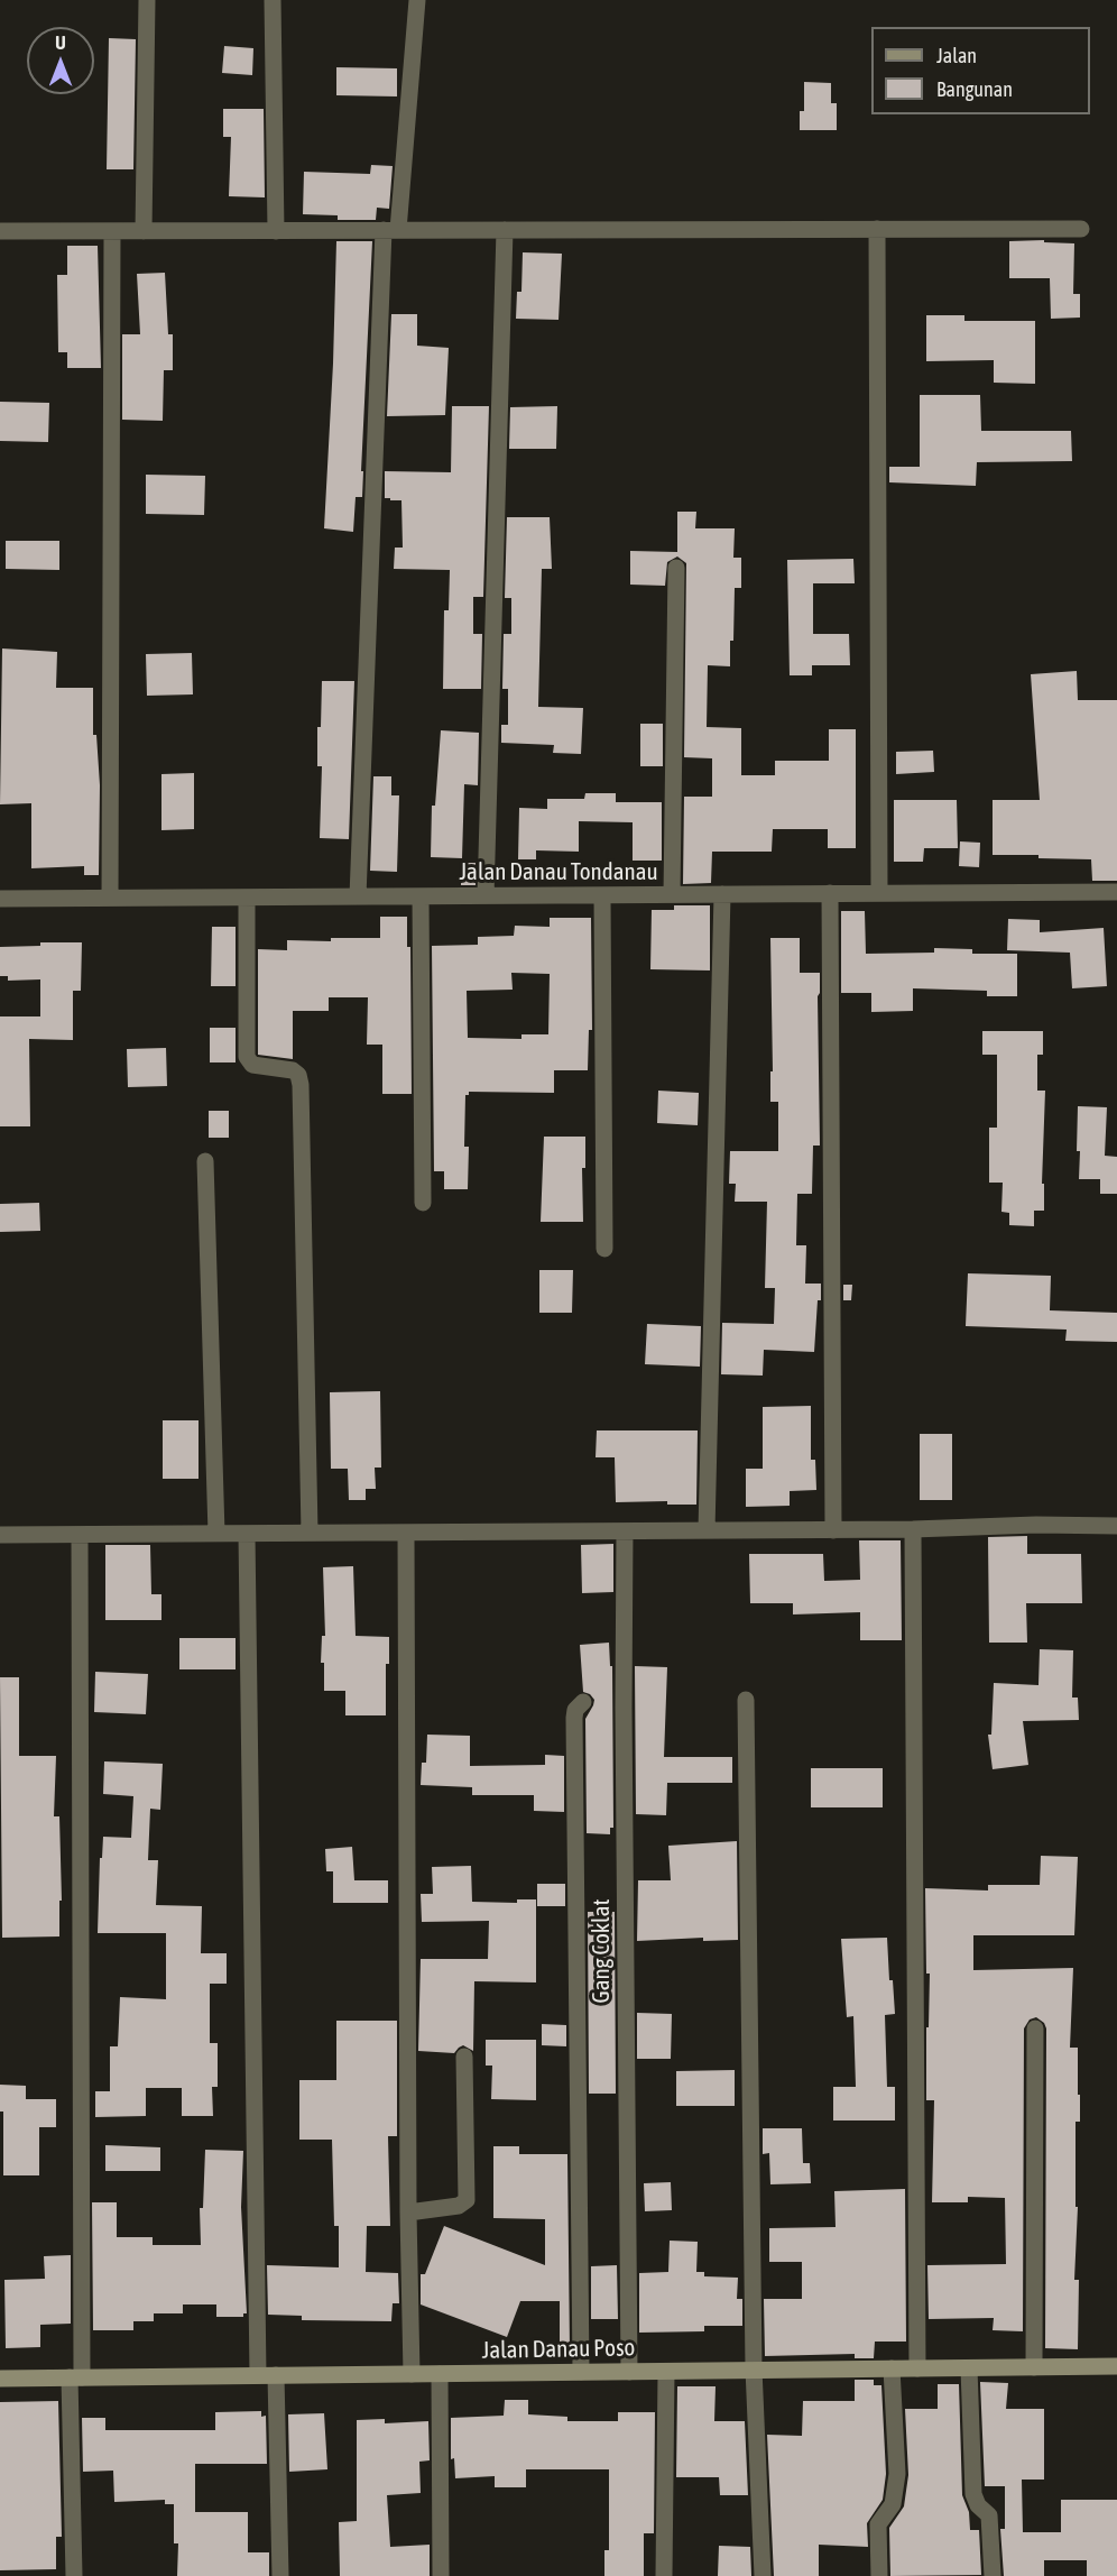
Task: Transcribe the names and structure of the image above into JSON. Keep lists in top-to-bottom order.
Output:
{
  "streets": {
    "street": ["Jalan Danau Tondanau", "Gang Coklat", "Jalan Danau Poso"]
  },
  "crossings": [
    ["Gang Coklat", "Jalan Danau Poso"]
  ],
  "legend": ["Jalan", "Bangunan"],
  "north": "top"
}
